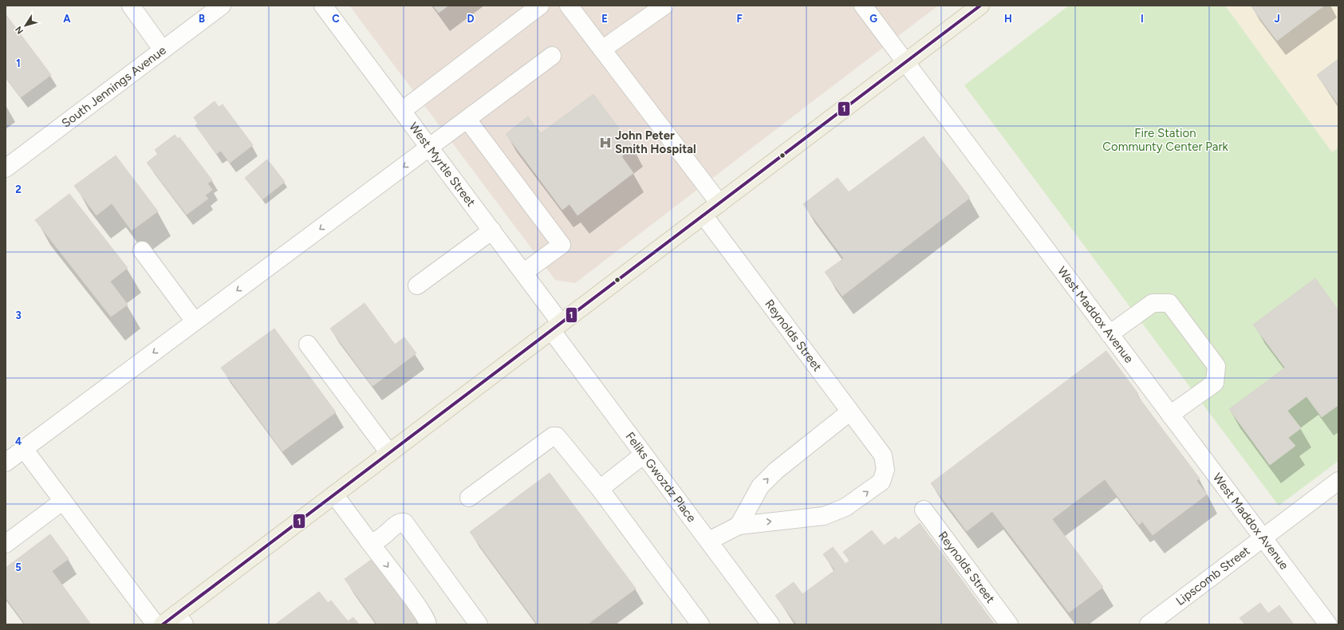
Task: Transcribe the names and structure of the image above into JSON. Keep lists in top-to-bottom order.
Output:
{
  "streets": {
    "street": [
      "South Jennings Avenue",
      "West Myrtle Street",
      "West Maddox Avenue",
      "Reynolds Street",
      "Feliks Gwozdz Place",
      "Lipscomb Street"
    ]
  },
  "crossings": [
    ["West Myrtle Street", "Feliks Gwozdz Place"],
    ["West Maddox Avenue", "Lipscomb Street"]
  ],
  "parks": ["Fire Station Communty Center Park"],
  "places": {
    "hospital": ["John Peter Smith Hospital"]
  },
  "lines": ["transit line 1"],
  "north": "bottom left",
  "grid": {
    "columns": [
      "A",
      "B",
      "C",
      "D",
      "E",
      "F",
      "G",
      "H",
      "I",
      "J"
    ],
    "rows": [
      "1",
      "2",
      "3",
      "4",
      "5"
    ]
  }
}
